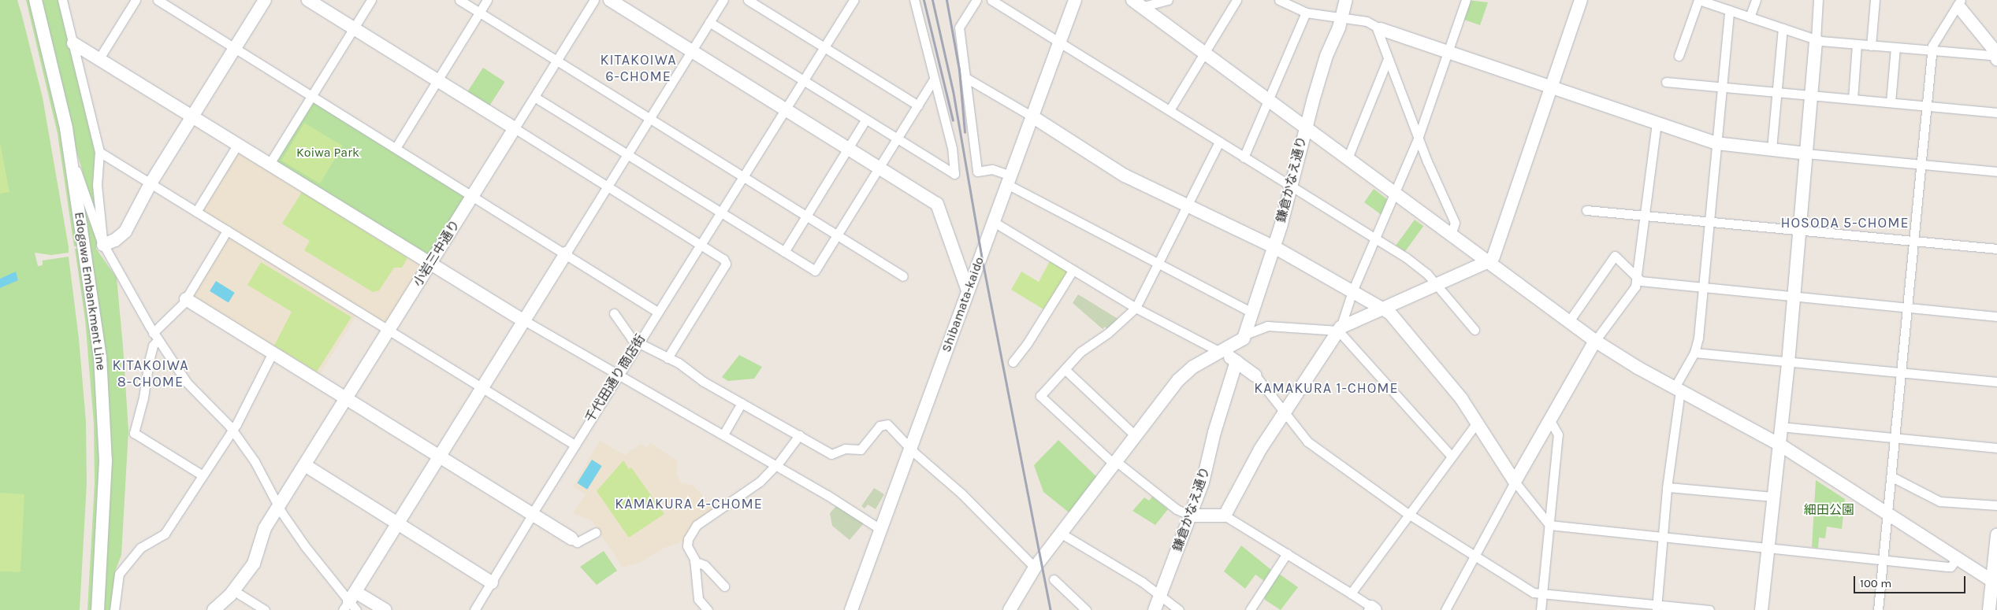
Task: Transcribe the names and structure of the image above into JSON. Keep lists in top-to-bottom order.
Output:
{
  "streets": {
    "street": [
      "鎌倉かなえ通り",
      "小岩三中通り",
      "Edogawa Embankment Line",
      "Shibamata-kaido",
      "千代田通り商店街"
    ]
  },
  "districts": [
    "KITAKOIWA 6-CHOME",
    "HOSODA 5-CHOME",
    "KITAKOIWA 8-CHOME",
    "KAMAKURA 1-CHOME",
    "KAMAKURA 4-CHOME"
  ],
  "parks": ["Koiwa Park", "細田公園"],
  "scale_bar": "100 m"
}
